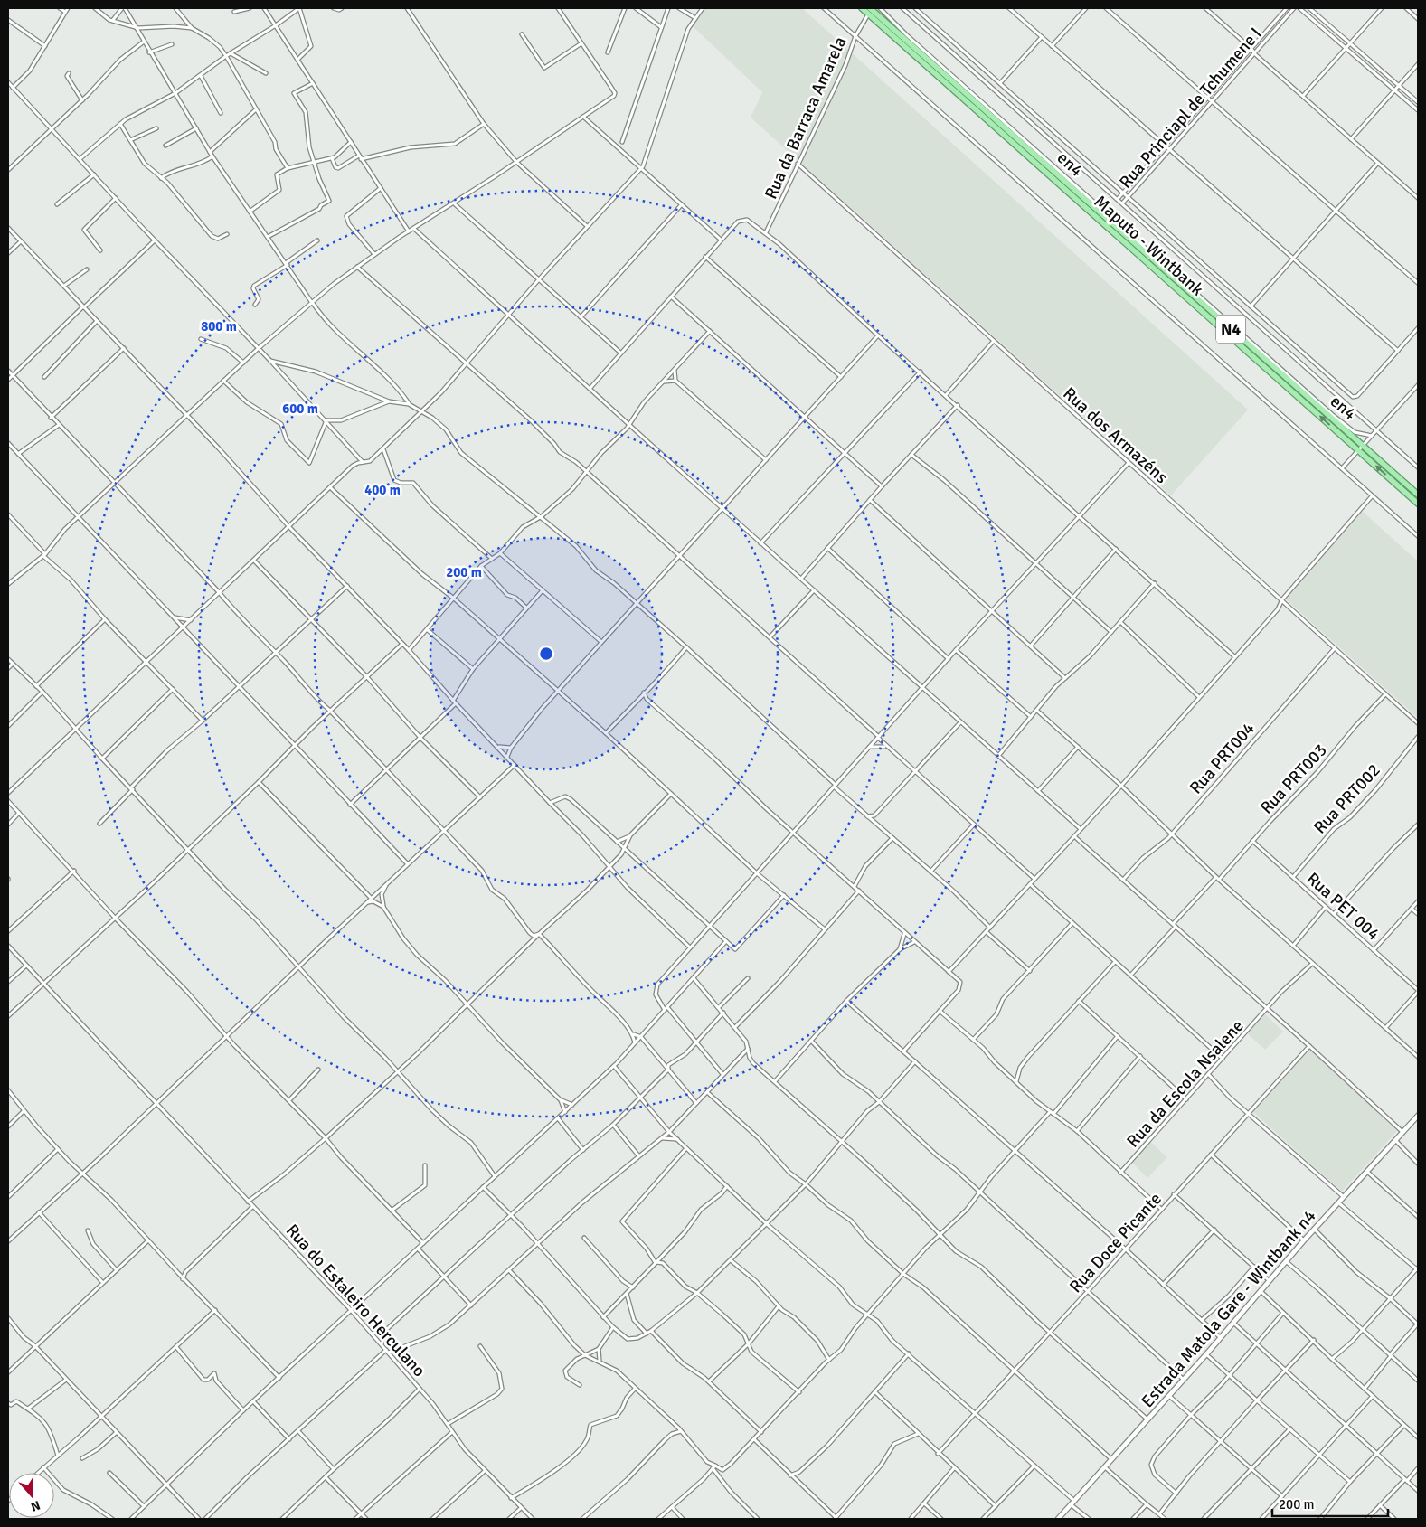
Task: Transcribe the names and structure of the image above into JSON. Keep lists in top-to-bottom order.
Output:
{
  "streets": {
    "highway": ["Maputo - Wintbank", "N4"],
    "street": [
      "Rua Princiapl de Tchumene I",
      "Rua da Barraca Amarela",
      "en4",
      "Rua dos Armazéns",
      "Rua PRT004",
      "Rua PRT003",
      "Rua PRT002",
      "Rua PET 004",
      "Rua da Escola Nsalene",
      "Rua Doce Picante",
      "Rua do Estaleiro Herculano",
      "Estrada Matola Gare - Wintbank n4"
    ]
  },
  "crossings": [
    ["Rua da Barraca Amarela", "Maputo - Wintbank"],
    ["Rua da Barraca Amarela", "Rua dos Armazéns"],
    ["Rua dos Armazéns", "Rua PRT004"],
    ["Rua dos Armazéns", "Rua PRT003"],
    ["Rua PRT003", "Rua PET 004"],
    ["Rua PRT002", "Rua PET 004"]
  ],
  "scale_bar": "200 m",
  "north": "bottom",
  "rings": [
    "800 m",
    "600 m",
    "400 m",
    "200 m"
  ]
}
